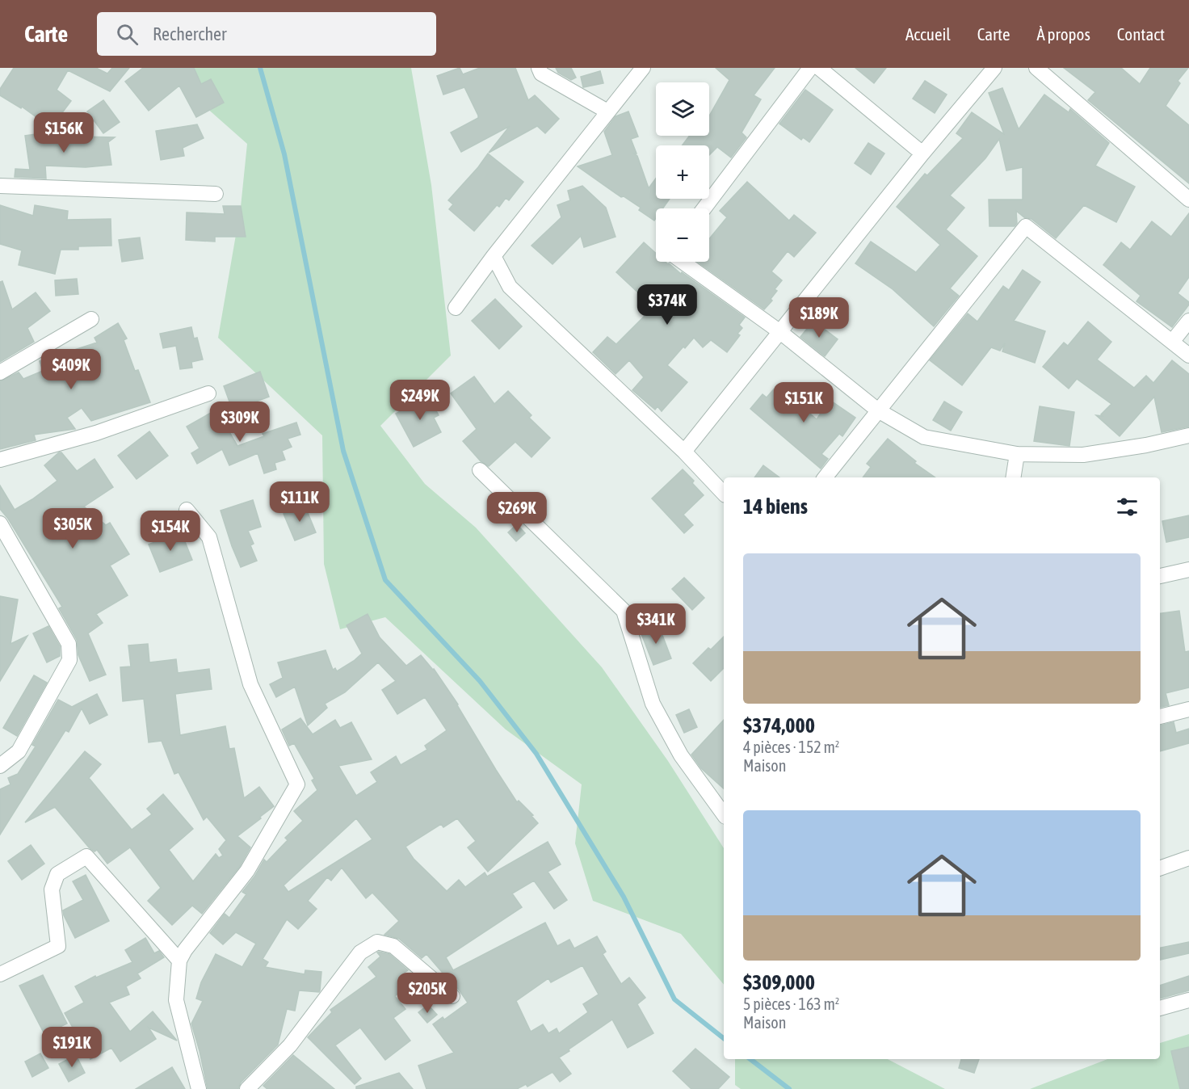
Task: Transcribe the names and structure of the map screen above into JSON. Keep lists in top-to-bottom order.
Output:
{
  "page": {
    "header": "Carte",
    "search": "Rechercher",
    "nav": [
      "Accueil",
      "Carte",
      "À propos",
      "Contact"
    ],
    "map_buttons": ["+", "−"],
    "price": [
      "$156K",
      "$374K",
      "$189K",
      "$409K",
      "$249K",
      "$151K",
      "$309K",
      "$111K",
      "$269K",
      "$305K",
      "$154K",
      "$341K",
      "$205K",
      "$191K"
    ],
    "heading": "14 biens",
    "list": [
      {
        "name": "$374,000",
        "note": "4 pièces · 152 m² · Maison"
      },
      {
        "name": "$309,000",
        "note": "5 pièces · 163 m² · Maison"
      }
    ]
  }
}
